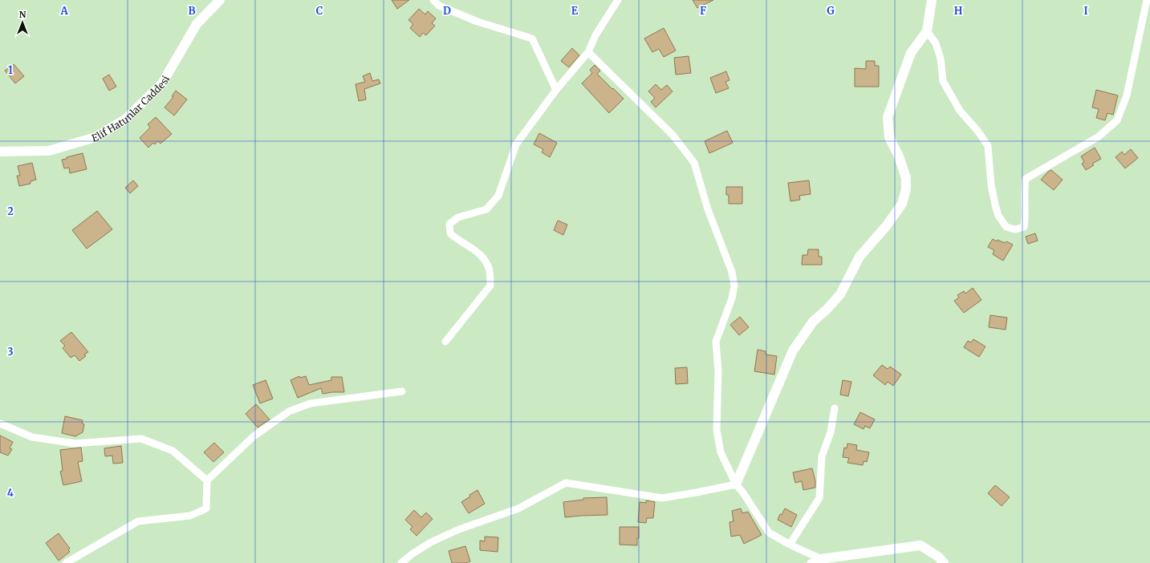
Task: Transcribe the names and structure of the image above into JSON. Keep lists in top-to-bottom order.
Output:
{
  "streets": {
    "street": ["Elif Hatunlar Caddesi"]
  },
  "north": "top",
  "grid": {
    "columns": [
      "A",
      "B",
      "C",
      "D",
      "E",
      "F",
      "G",
      "H",
      "I"
    ],
    "rows": [
      "1",
      "2",
      "3",
      "4"
    ]
  }
}
